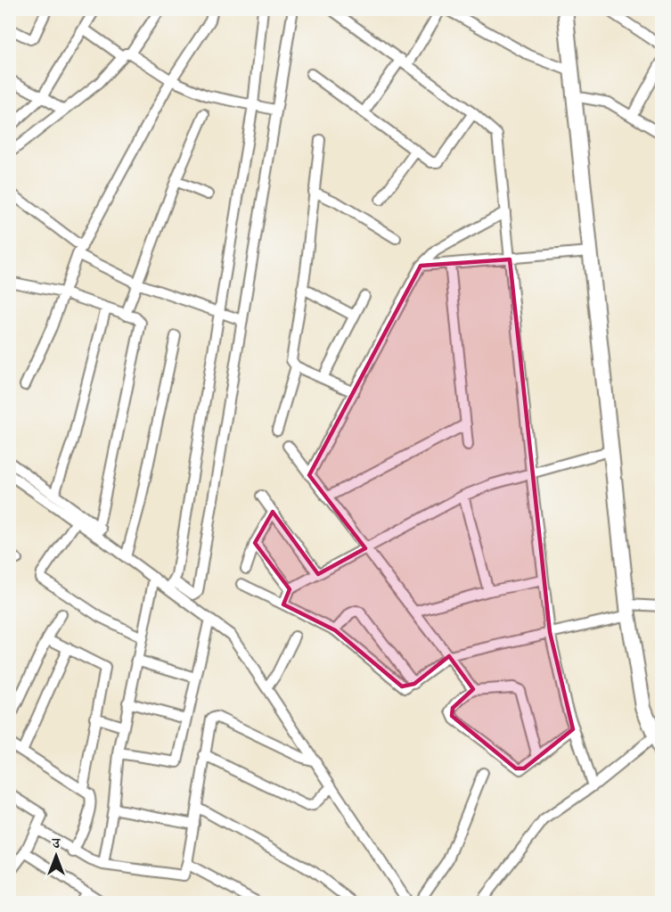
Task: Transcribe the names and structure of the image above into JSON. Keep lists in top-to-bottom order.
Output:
{
  "north": "top"
}
